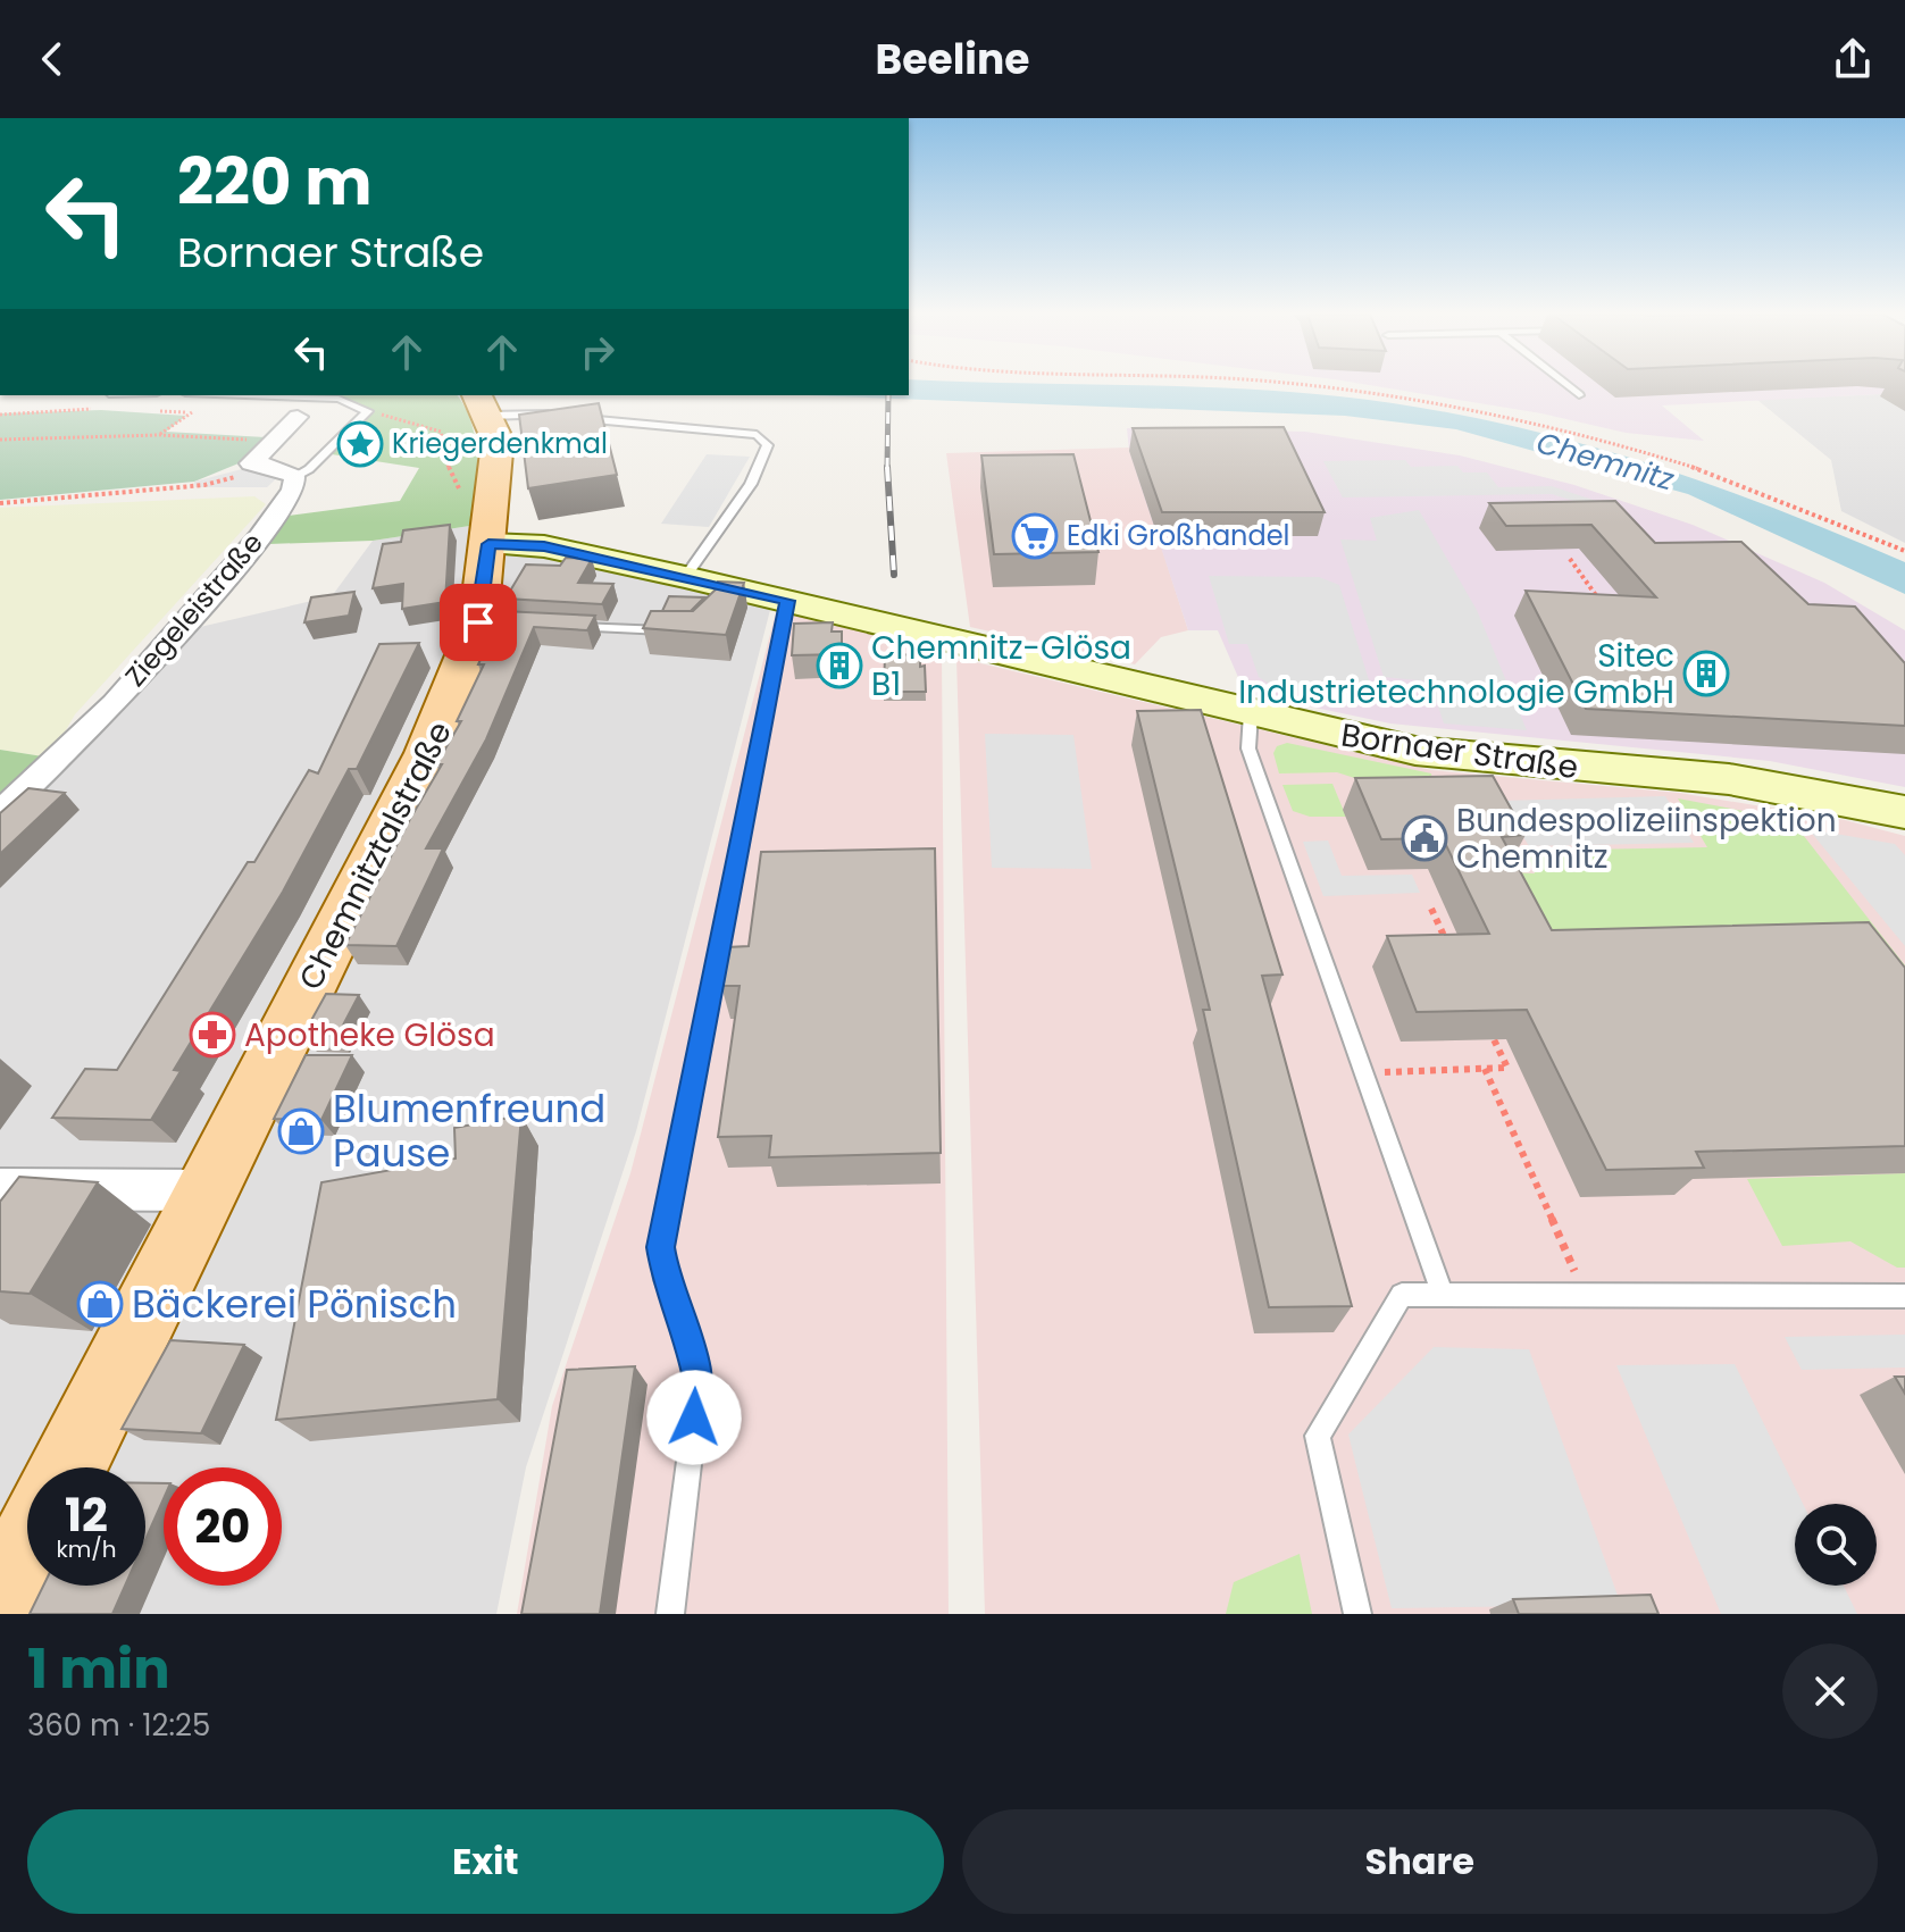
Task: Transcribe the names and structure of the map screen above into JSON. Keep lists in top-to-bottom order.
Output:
{
  "streets": {
    "main road": ["Bornaer Straße", "Chemnitztalstraße"],
    "street": ["Ziegeleistraße"]
  },
  "crossings": [
    ["Bornaer Straße", "Chemnitztalstraße"]
  ],
  "water": ["Chemnitz"],
  "places": {
    "place": ["Kriegerdenkmal"],
    "supermarket": ["Edki Großhandel"],
    "building": ["Chemnitz-Glösa B1", "Sitec Industrietechnologie GmbH"],
    "public building": ["Bundespolizeiinspektion Chemnitz"],
    "pharmacy": ["Apotheke Glösa"],
    "shop": ["Blumenfreund Pause", "Bäckerei Pönisch"]
  },
  "page": {
    "header": "Beeline",
    "turn": ["220 m", "Bornaer Straße"],
    "speed": "12 km/h",
    "limit": "20",
    "heading": ["1 min", "360 m · 12:25"],
    "buttons": ["Exit", "Share"]
  }
}
